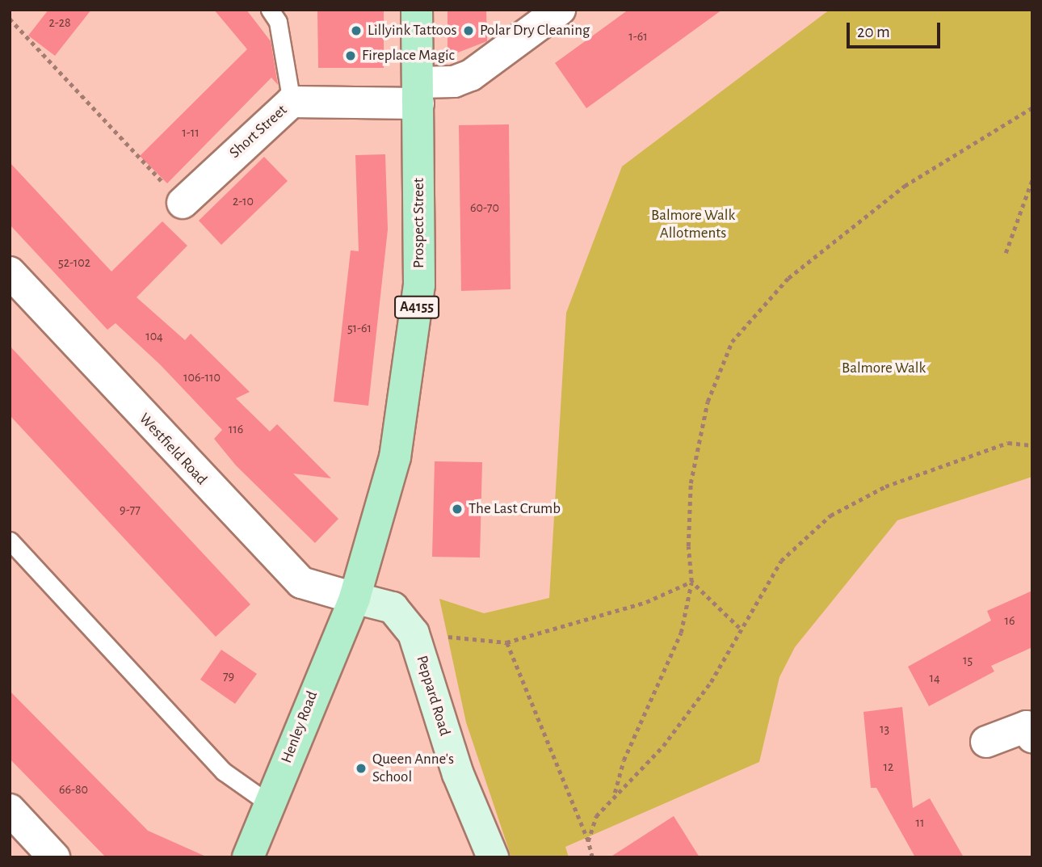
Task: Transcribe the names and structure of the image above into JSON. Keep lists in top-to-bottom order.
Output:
{
  "streets": {
    "main road": [
      "Prospect Street",
      "A4155",
      "Peppard Road",
      "Henley Road"
    ],
    "street": ["Short Street", "Westfield Road"]
  },
  "crossings": [
    ["Short Street", "Prospect Street"],
    ["Prospect Street", "Westfield Road"],
    ["Prospect Street", "Peppard Road"],
    ["Prospect Street", "Henley Road"],
    ["Westfield Road", "Peppard Road"],
    ["Westfield Road", "Henley Road"],
    ["Peppard Road", "Henley Road"]
  ],
  "parks": ["Balmore Walk Allotments", "Balmore Walk"],
  "places": [
    "Lillyink Tattoos",
    "Polar Dry Cleaning",
    "Fireplace Magic",
    "The Last Crumb",
    "Queen Anne's School"
  ],
  "house_numbers": [
    "2-28",
    "1-61",
    "1-11",
    "2-10",
    "60-70",
    "52-102",
    "51-61",
    "104",
    "106-110",
    "116",
    "9-77",
    "16",
    "15",
    "79",
    "14",
    "13",
    "12",
    "66-80",
    "11"
  ],
  "scale_bar": "20 m"
}
